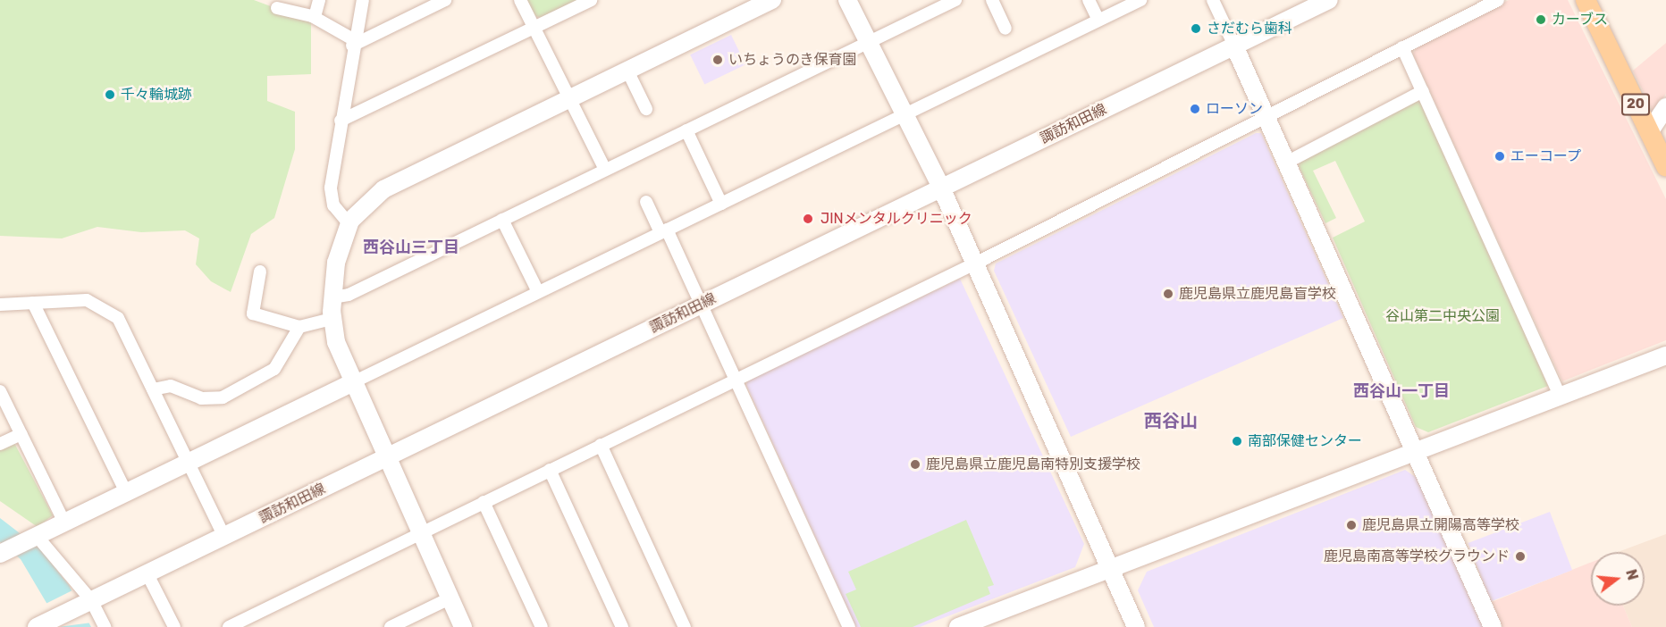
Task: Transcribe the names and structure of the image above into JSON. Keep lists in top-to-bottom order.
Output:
{
  "streets": {
    "main road": ["20"],
    "street": ["諏訪和田線"]
  },
  "districts": ["西谷山三丁目", "西谷山一丁目", "西谷山"],
  "parks": ["谷山第二中央公園"],
  "places": [
    "カーブス",
    "さだむら歯科",
    "いちょうのき保育園",
    "千々輪城跡",
    "ローソン",
    "エーコープ",
    "JINメンタルクリニック",
    "鹿児島県立鹿児島盲学校",
    "南部保健センター",
    "鹿児島県立鹿児島南特別支援学校",
    "鹿児島県立開陽高等学校",
    "鹿児島南高等学校グラウンド"
  ],
  "north": "right"
}
